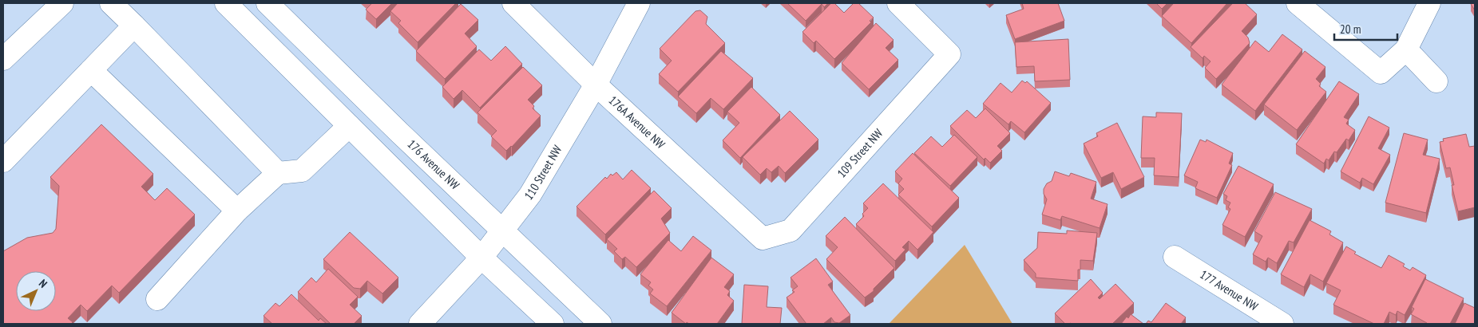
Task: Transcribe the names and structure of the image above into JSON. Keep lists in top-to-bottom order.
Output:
{
  "streets": {
    "street": [
      "176A Avenue NW",
      "109 Street NW",
      "176 Avenue NW",
      "110 Street NW",
      "177 Avenue NW"
    ]
  },
  "crossings": [
    ["176A Avenue NW", "109 Street NW"],
    ["176A Avenue NW", "110 Street NW"],
    ["176 Avenue NW", "110 Street NW"]
  ],
  "scale_bar": "20 m",
  "north": "top right"
}
